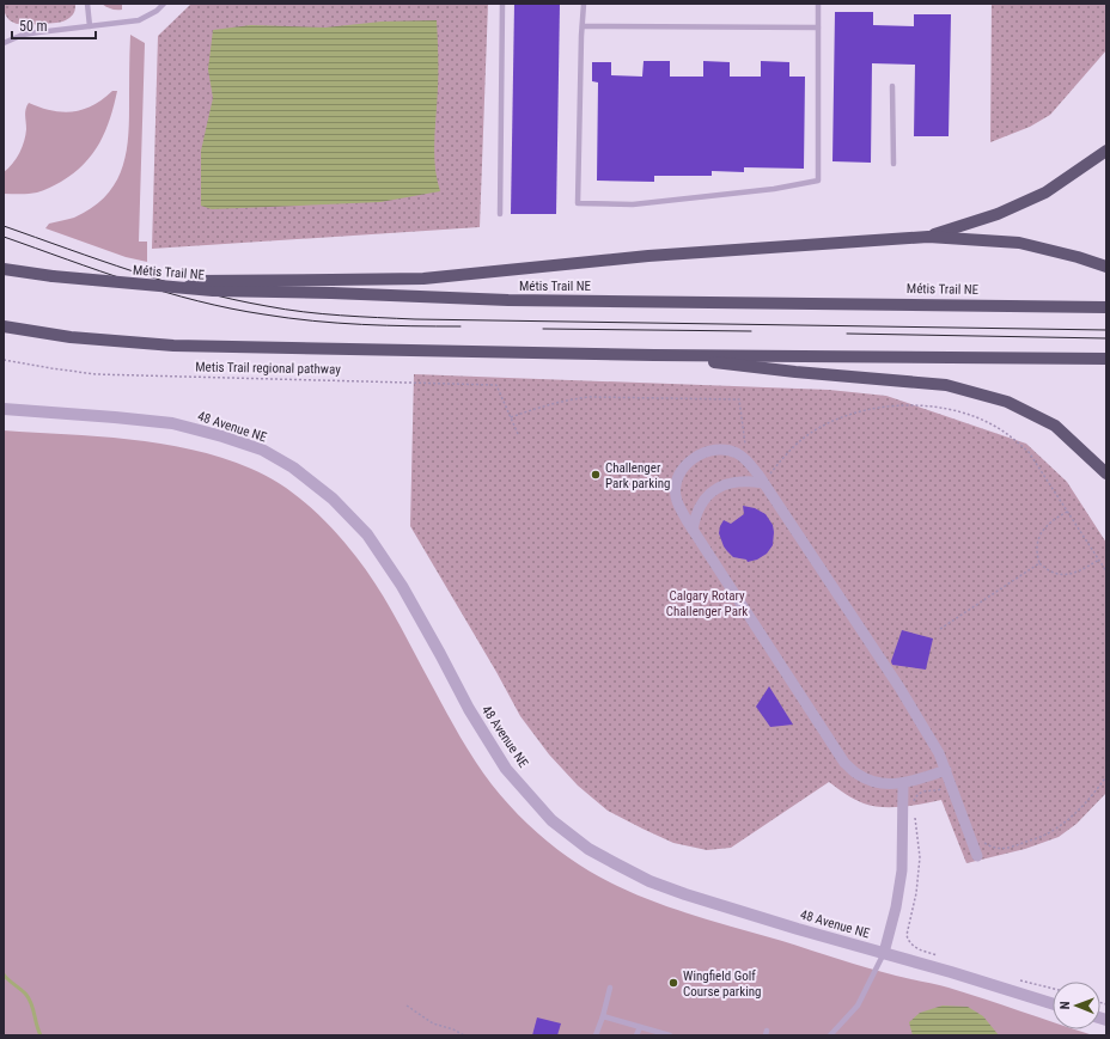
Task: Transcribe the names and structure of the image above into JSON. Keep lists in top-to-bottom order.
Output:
{
  "streets": {
    "main road": ["Métis Trail NE"],
    "street": ["48 Avenue NE"],
    "path": ["Metis Trail regional pathway"]
  },
  "parks": ["Calgary Rotary Challenger Park"],
  "places": ["Challenger Park parking", "Wingfield Golf Course parking"],
  "scale_bar": "50 m",
  "north": "left"
}
